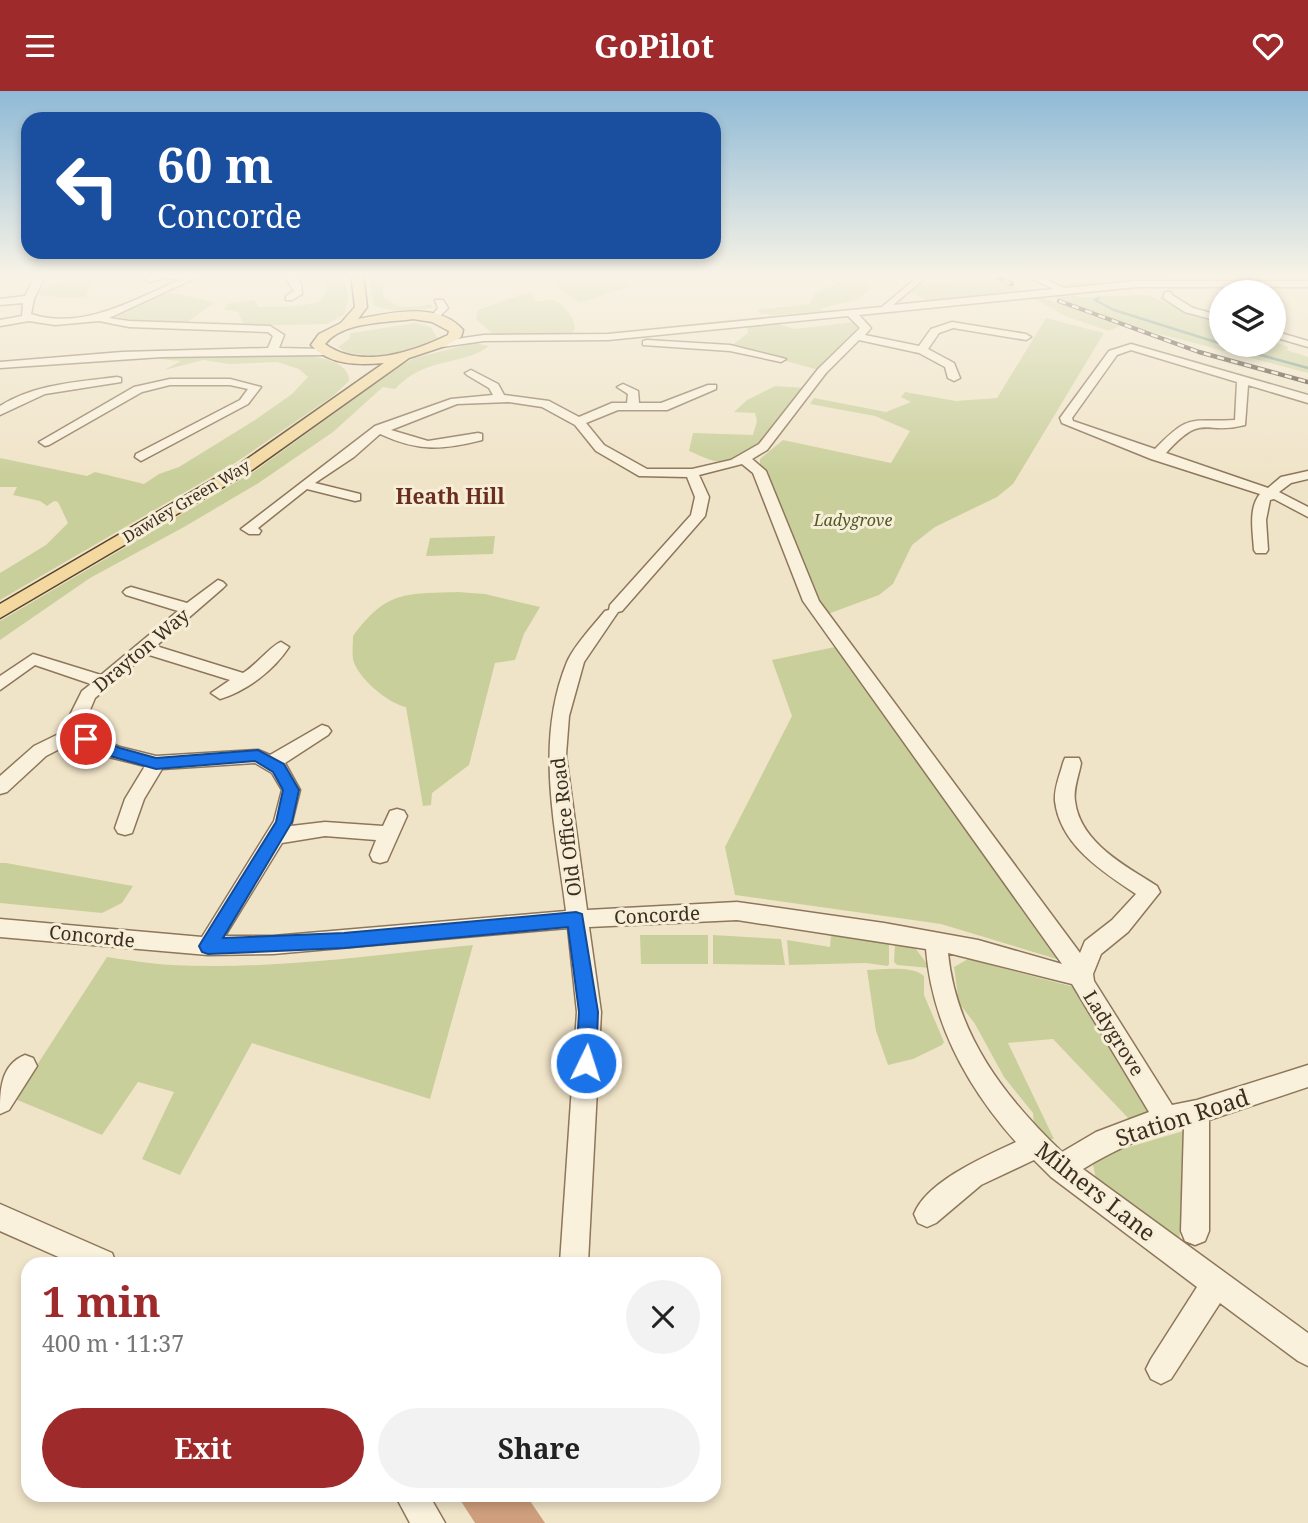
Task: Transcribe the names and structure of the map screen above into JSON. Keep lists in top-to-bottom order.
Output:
{
  "streets": {
    "main road": ["Dawley Green Way"],
    "street": [
      "Drayton Way",
      "Old Office Road",
      "Concorde",
      "Ladygrove",
      "Station Road",
      "Milners Lane"
    ]
  },
  "crossings": [
    ["Old Office Road", "Concorde"],
    ["Concorde", "Ladygrove"],
    ["Concorde", "Milners Lane"],
    ["Ladygrove", "Station Road"],
    ["Station Road", "Milners Lane"]
  ],
  "districts": ["Heath Hill"],
  "parks": ["Ladygrove"],
  "page": {
    "header": "GoPilot",
    "turn": ["60 m", "Concorde"],
    "heading": ["1 min", "400 m · 11:37"],
    "buttons": ["Exit", "Share"]
  }
}
